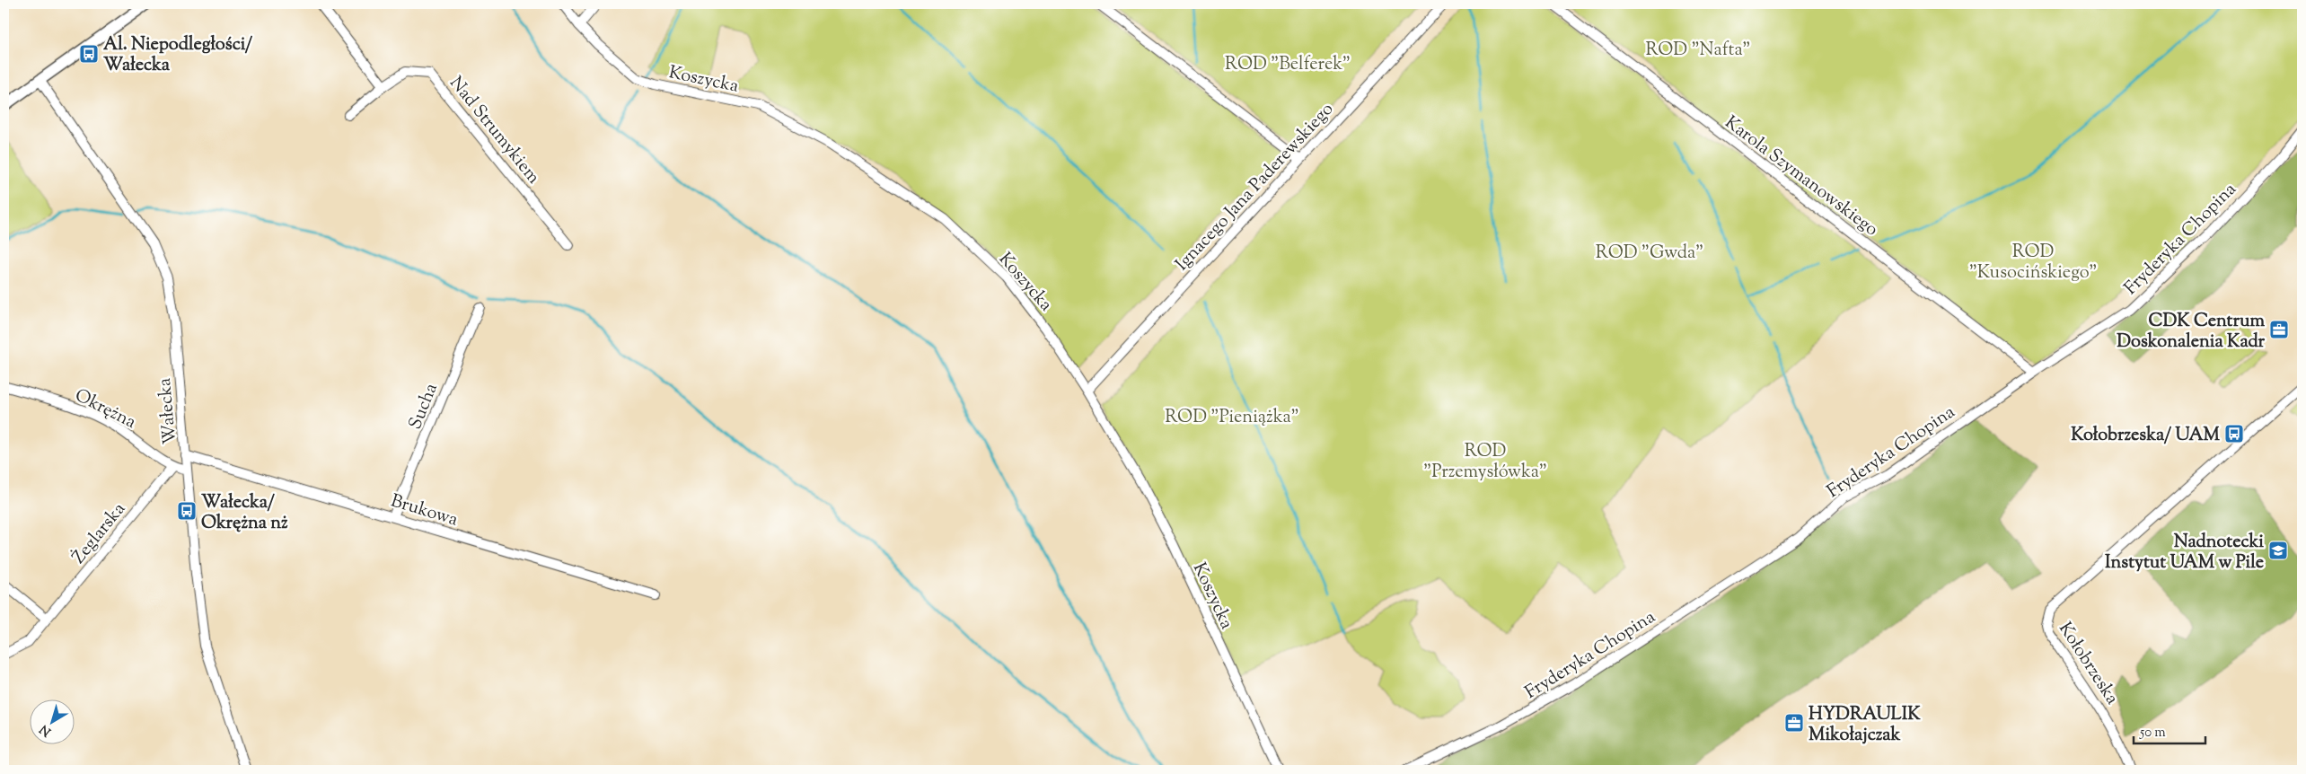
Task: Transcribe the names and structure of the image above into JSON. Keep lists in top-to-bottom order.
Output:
{
  "streets": {
    "street": [
      "Koszycka",
      "Nad Strumykiem",
      "Karola Szymanowskiego",
      "Ignacego Jana Paderewskiego",
      "Fryderyka Chopina",
      "Sucha",
      "Okrężna",
      "Wałecka",
      "Brukowa",
      "Żeglarska",
      "Kołobrzeska"
    ]
  },
  "crossings": [
    ["Koszycka", "Ignacego Jana Paderewskiego"],
    ["Karola Szymanowskiego", "Fryderyka Chopina"],
    ["Sucha", "Brukowa"],
    ["Okrężna", "Wałecka"],
    ["Okrężna", "Żeglarska"],
    ["Wałecka", "Brukowa"]
  ],
  "parks": [
    "ROD \"Nafta\"",
    "ROD \"Belferek\"",
    "ROD \"Kusocińskiego\"",
    "ROD \"Gwda\"",
    "ROD \"Pieniążka\"",
    "ROD \"Przemysłówka\""
  ],
  "places": {
    "bus stop": ["Al. Niepodległości/ Wałecka", "Kołobrzeska/ UAM", "Wałecka/ Okrężna nż"],
    "office": ["CDK Centrum Doskonalenia Kadr", "HYDRAULIK Mikołajczak"],
    "school or university": ["Nadnotecki Instytut UAM w Pile"]
  },
  "scale_bar": "50 m",
  "north": "bottom left"
}
